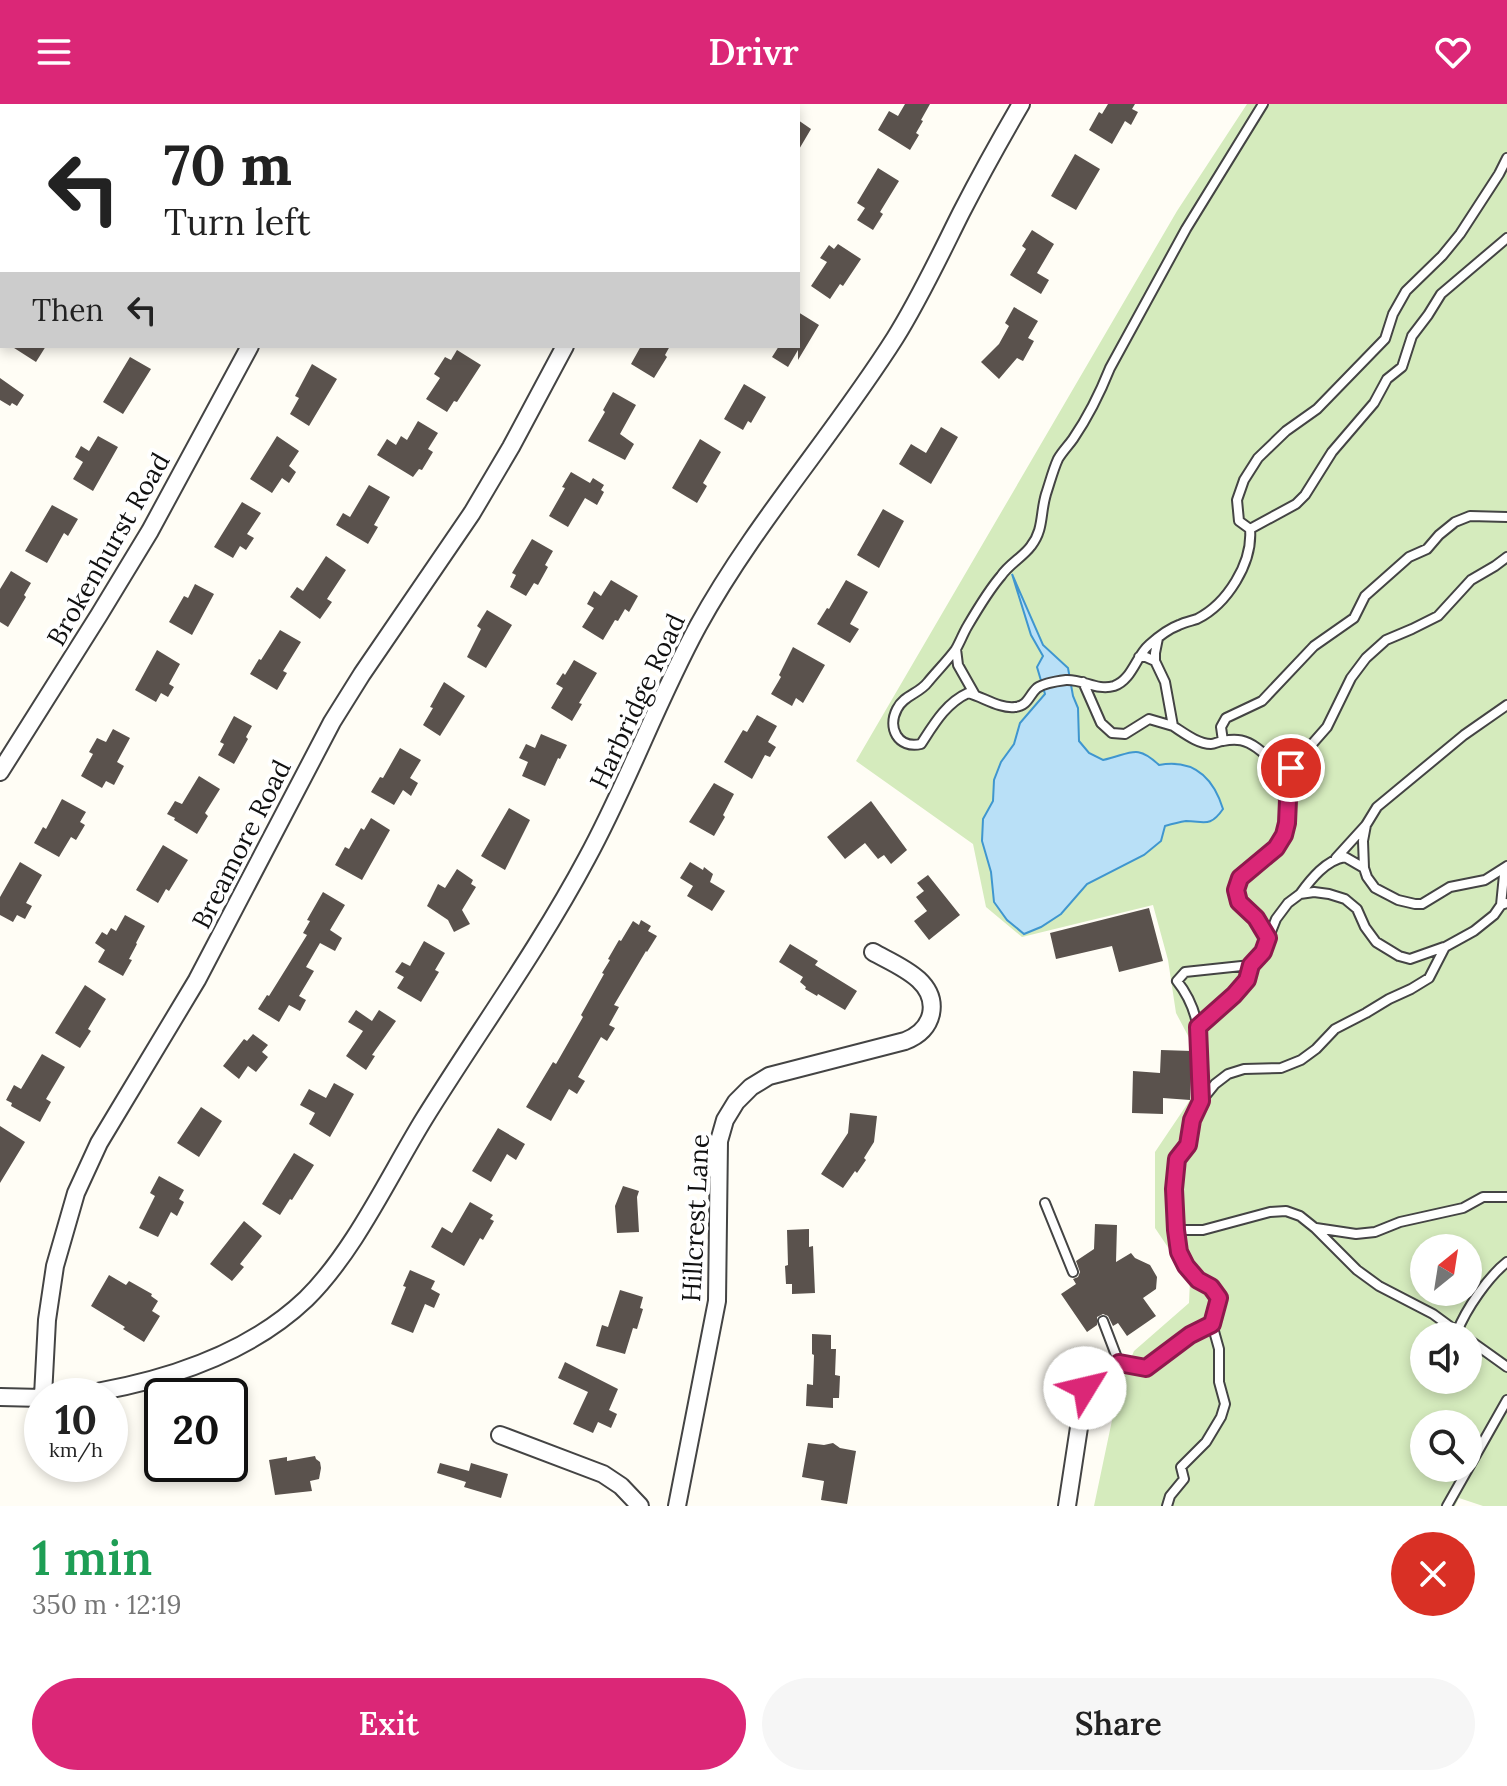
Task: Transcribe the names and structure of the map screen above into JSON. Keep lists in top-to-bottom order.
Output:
{
  "streets": {
    "street": [
      "Brokenhurst Road",
      "Harbridge Road",
      "Breamore Road",
      "Hillcrest Lane"
    ]
  },
  "north": "top right",
  "page": {
    "header": "Drivr",
    "turn": ["70 m", "Turn left"],
    "then": "Then",
    "speed": "10 km/h",
    "limit": "20",
    "heading": ["1 min", "350 m · 12:19"],
    "buttons": ["Exit", "Share"]
  }
}
